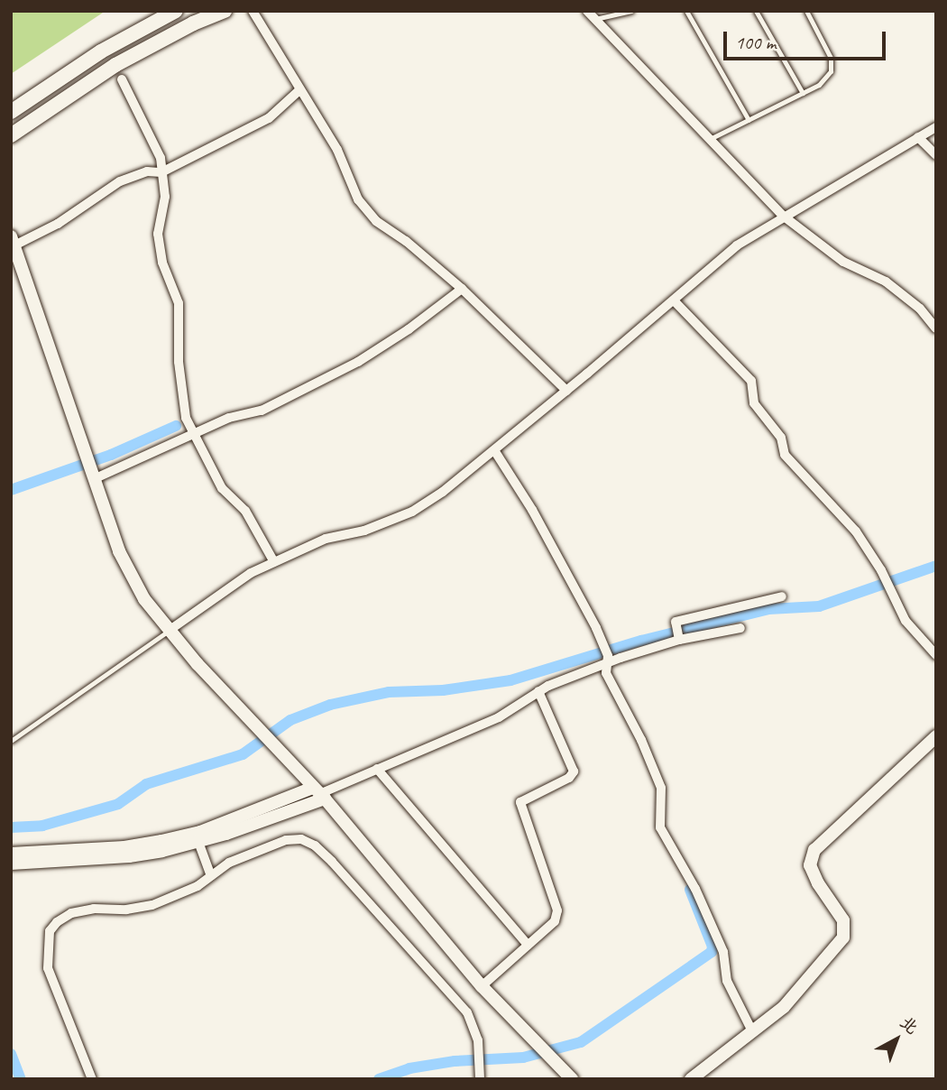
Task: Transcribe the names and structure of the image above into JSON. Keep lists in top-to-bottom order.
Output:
{
  "scale_bar": "100 m",
  "north": "top right"
}
